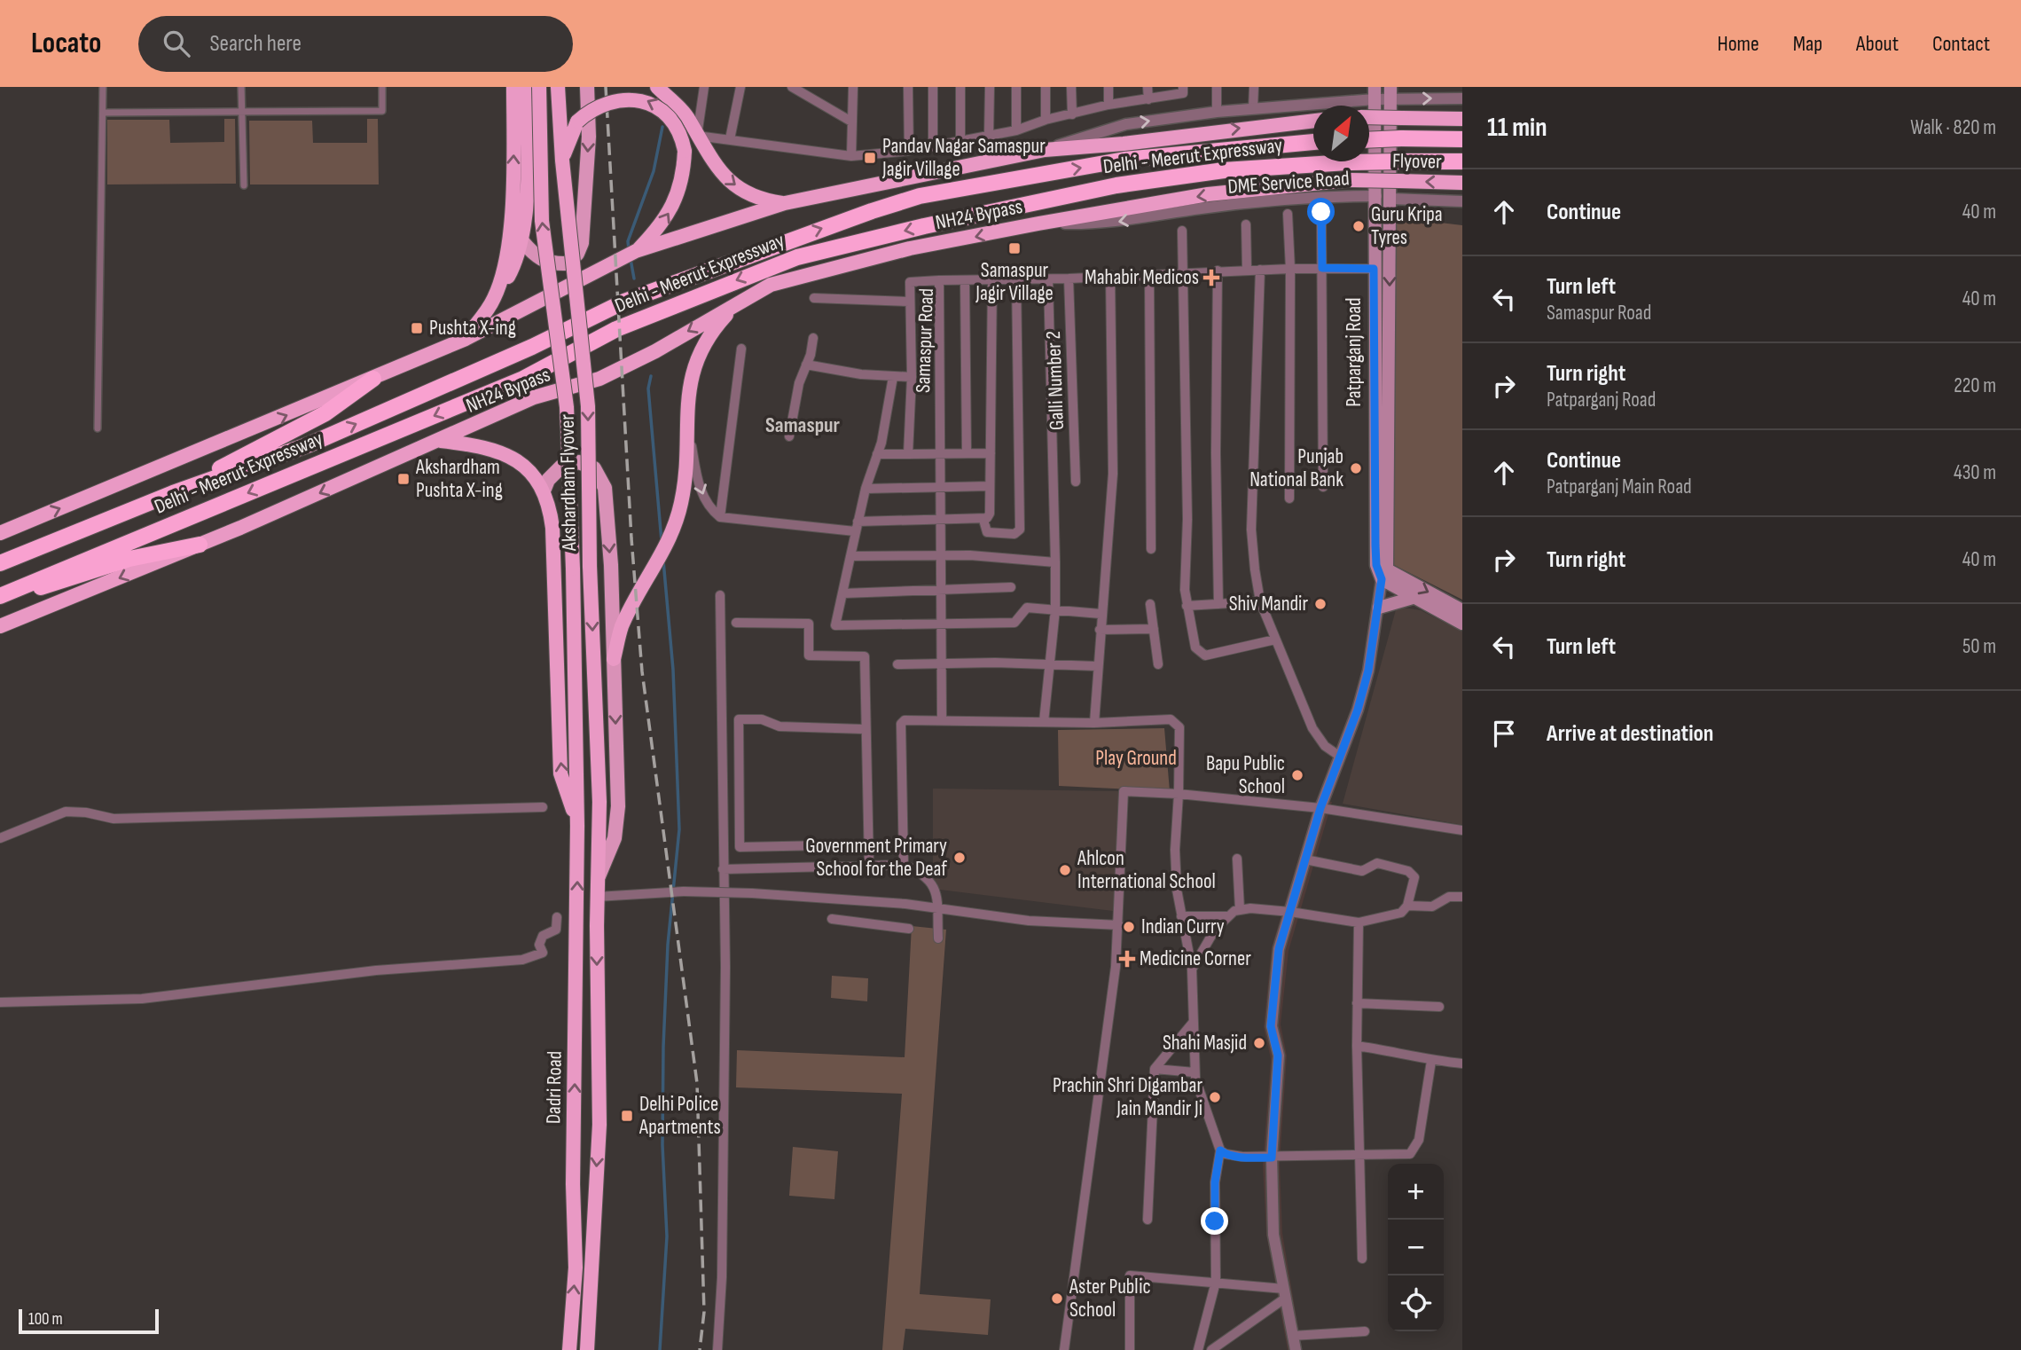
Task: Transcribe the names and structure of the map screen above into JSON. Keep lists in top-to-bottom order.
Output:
{
  "streets": {
    "highway": [
      "Delhi - Meerut Expressway",
      "Flyover",
      "NH24 Bypass",
      "Akshardham Flyover",
      "Dadri Road"
    ],
    "main road": ["Patparganj Road"],
    "street": ["DME Service Road", "Samaspur Road", "Galli Number 2"]
  },
  "crossings": [
    ["Flyover", "DME Service Road"],
    ["Flyover", "NH24 Bypass"],
    ["DME Service Road", "NH24 Bypass"],
    ["DME Service Road", "Patparganj Road"],
    ["Samaspur Road", "Patparganj Road"],
    ["Samaspur Road", "Galli Number 2"],
    ["Akshardham Flyover", "Dadri Road"]
  ],
  "districts": ["Samaspur"],
  "parks": ["Play Ground"],
  "places": {
    "transit": [
      "Pandav Nagar Samaspur Jagir Village",
      "Samaspur Jagir Village",
      "Pushta X-ing",
      "Akshardham Pushta X-ing",
      "Delhi Police Apartments"
    ],
    "other": [
      "Guru Kripa Tyres",
      "Punjab National Bank",
      "Shiv Mandir",
      "Bapu Public School",
      "Government Primary School for the Deaf",
      "Ahlcon International School",
      "Indian Curry",
      "Shahi Masjid",
      "Prachin Shri Digambar Jain Mandir Ji",
      "Aster Public School"
    ],
    "health": ["Mahabir Medicos", "Medicine Corner"]
  },
  "scale_bar": "100 m",
  "north": "top right",
  "page": {
    "header": "Locato",
    "search": "Search here",
    "nav": [
      "Home",
      "Map",
      "About",
      "Contact"
    ],
    "heading": ["11 min", "Walk · 820 m"],
    "list": [
      ["Continue", "40 m"],
      ["Turn left", "Samaspur Road", "40 m"],
      ["Turn right", "Patparganj Road", "220 m"],
      ["Continue", "Patparganj Main Road", "430 m"],
      ["Turn right", "40 m"],
      ["Turn left", "50 m"],
      "Arrive at destination"
    ],
    "map_buttons": ["+", "−"],
    "scale": "100 m"
  }
}
